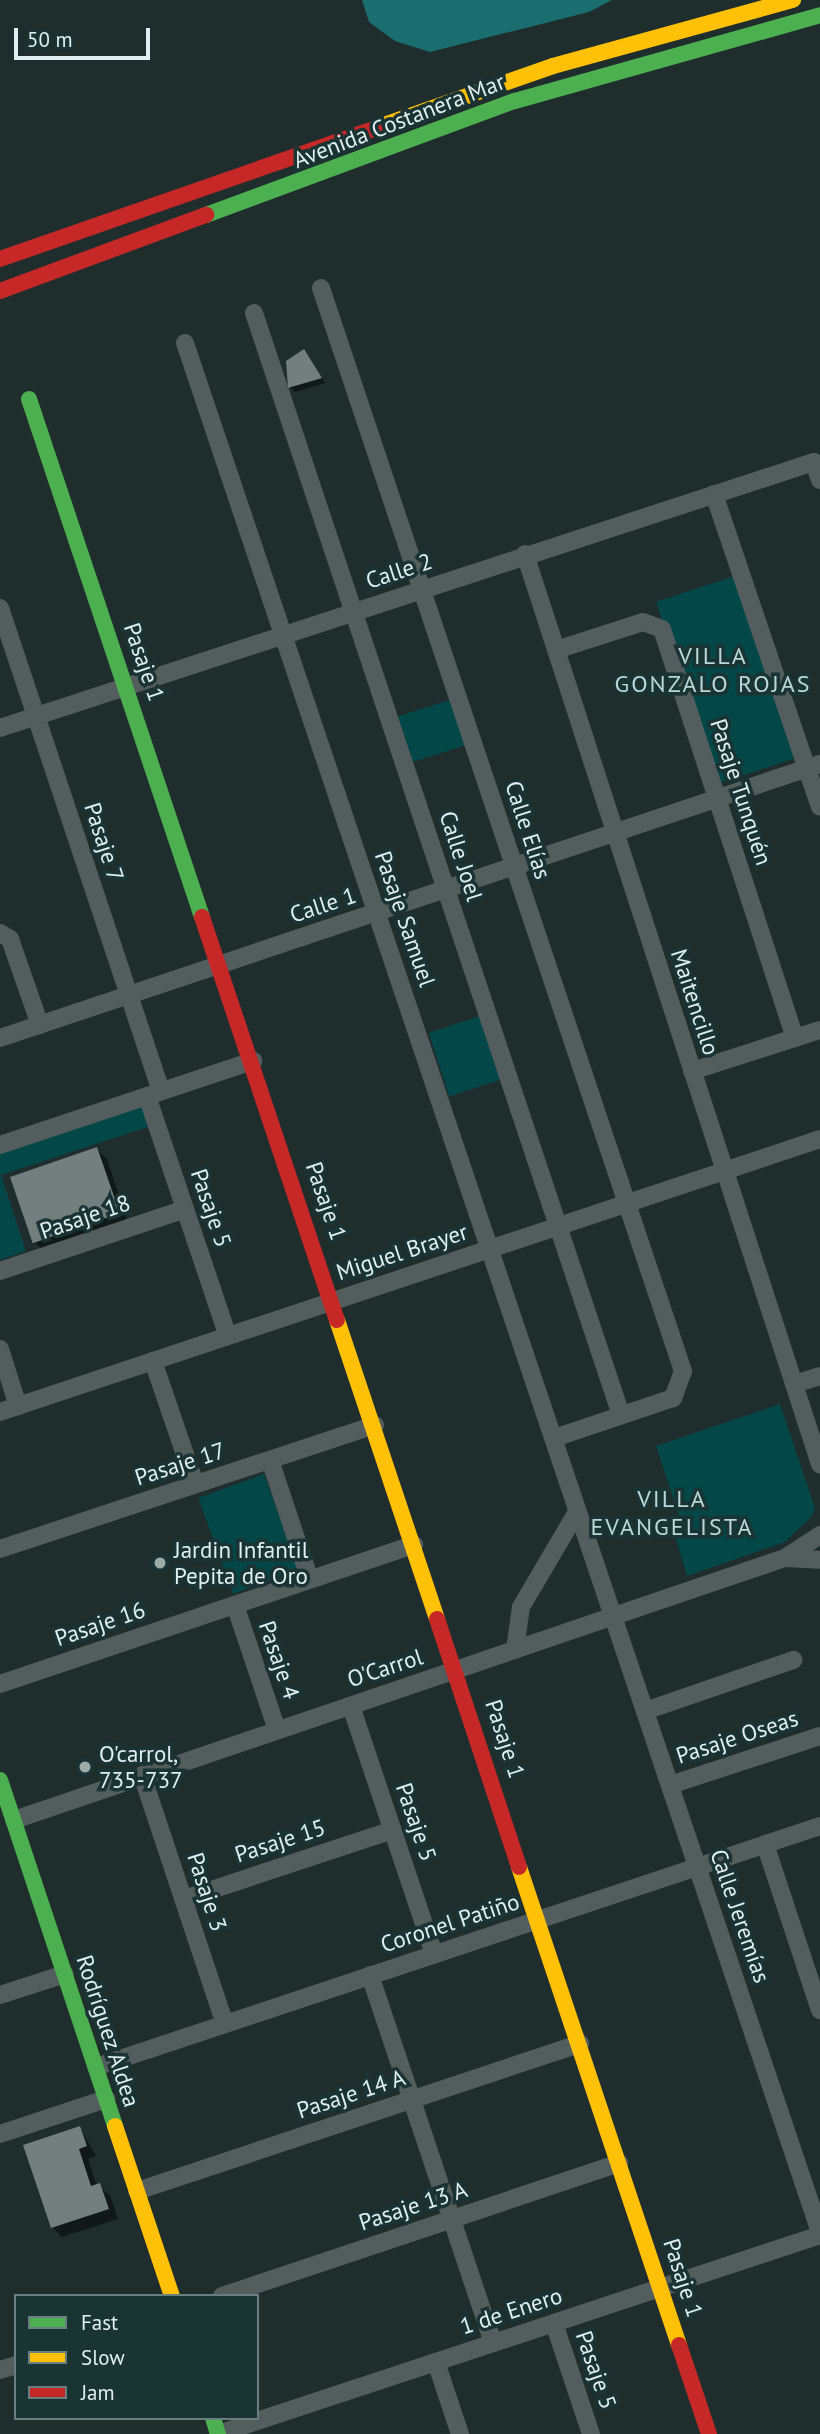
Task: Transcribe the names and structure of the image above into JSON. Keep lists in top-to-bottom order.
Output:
{
  "streets": {
    "street": [
      "Avenida Costanera Mar",
      "Calle 2",
      "Pasaje 1",
      "Pasaje Tunquén",
      "Calle Elías",
      "Pasaje 7",
      "Calle Joel",
      "Calle 1",
      "Pasaje Samuel",
      "Maitencillo",
      "Pasaje 5",
      "Pasaje 18",
      "Miguel Brayer",
      "Pasaje 17",
      "Pasaje 16",
      "Pasaje 4",
      "O'Carrol",
      "Pasaje Oseas",
      "Pasaje 15",
      "Pasaje 3",
      "Calle Jeremías",
      "Coronel Patiño",
      "Rodríguez Aldea",
      "Pasaje 14 A",
      "Pasaje 13 A",
      "1 de Enero"
    ]
  },
  "crossings": [
    ["Calle 2", "Pasaje 1"],
    ["Calle 2", "Calle Elías"],
    ["Calle 2", "Pasaje 7"],
    ["Calle 2", "Calle Joel"],
    ["Calle 2", "Pasaje Samuel"],
    ["Calle 2", "Maitencillo"],
    ["Pasaje 1", "Calle 1"],
    ["Pasaje 1", "Miguel Brayer"],
    ["Pasaje 1", "Pasaje 17"],
    ["Pasaje 1", "Pasaje 16"],
    ["Pasaje 1", "O'Carrol"],
    ["Pasaje 1", "Coronel Patiño"],
    ["Pasaje 1", "Pasaje 14 A"],
    ["Pasaje 1", "Pasaje 13 A"],
    ["Pasaje 1", "1 de Enero"],
    ["Pasaje Tunquén", "Calle 1"],
    ["Pasaje Tunquén", "Maitencillo"],
    ["Calle Elías", "Calle Joel"],
    ["Calle Elías", "Calle 1"],
    ["Calle Elías", "Miguel Brayer"],
    ["Pasaje 7", "Calle 1"],
    ["Pasaje 7", "Pasaje 5"],
    ["Calle Joel", "Calle 1"],
    ["Calle Joel", "Miguel Brayer"],
    ["Calle 1", "Pasaje Samuel"],
    ["Calle 1", "Maitencillo"],
    ["Pasaje Samuel", "Miguel Brayer"],
    ["Pasaje Samuel", "O'Carrol"],
    ["Pasaje Samuel", "Calle Jeremías"],
    ["Maitencillo", "Miguel Brayer"],
    ["Pasaje 5", "Pasaje 18"],
    ["Pasaje 5", "Miguel Brayer"],
    ["Pasaje 5", "O'Carrol"],
    ["Pasaje 5", "Pasaje 15"],
    ["Pasaje 5", "Coronel Patiño"],
    ["Pasaje 5", "1 de Enero"],
    ["Pasaje 16", "Pasaje 4"],
    ["Pasaje 4", "O'Carrol"],
    ["O'Carrol", "Pasaje 3"],
    ["O'Carrol", "Calle Jeremías"],
    ["O'Carrol", "Rodríguez Aldea"],
    ["Pasaje Oseas", "Calle Jeremías"],
    ["Pasaje 15", "Pasaje 3"],
    ["Pasaje 3", "Coronel Patiño"],
    ["Calle Jeremías", "Coronel Patiño"],
    ["Calle Jeremías", "1 de Enero"],
    ["Coronel Patiño", "Rodríguez Aldea"],
    ["Rodríguez Aldea", "Pasaje 14 A"]
  ],
  "districts": ["VILLA GONZALO ROJAS", "VILLA EVANGELISTA"],
  "places": ["Jardin Infantil Pepita de Oro", "O'carrol, 735-737"],
  "legend": ["Fast", "Slow", "Jam"],
  "scale_bar": "50 m"
}
